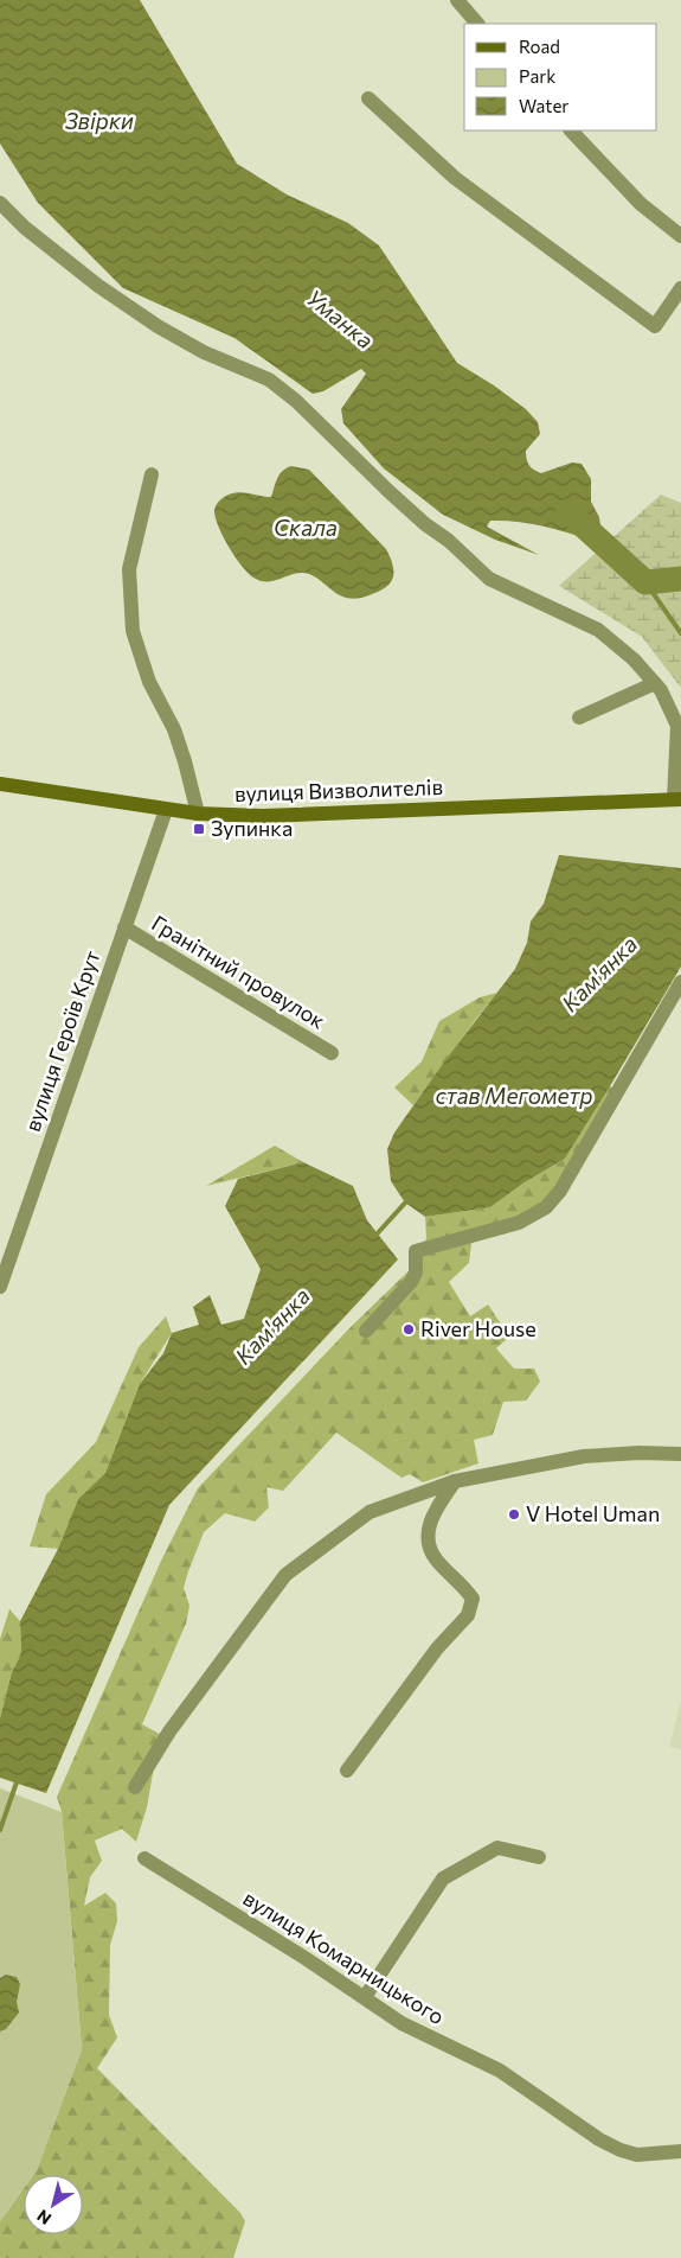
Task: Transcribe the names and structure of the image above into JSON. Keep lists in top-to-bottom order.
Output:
{
  "streets": {
    "main road": ["вулиця Визволителів"],
    "street": ["Гранітний провулок", "вулиця Героїв Крут", "вулиця Комарницького"]
  },
  "crossings": [
    ["вулиця Визволителів", "вулиця Героїв Крут"],
    ["Гранітний провулок", "вулиця Героїв Крут"]
  ],
  "water": [
    "Звірки",
    "Уманка",
    "Скала",
    "Кам'янка",
    "став Мегометр"
  ],
  "places": {
    "transit": ["Зупинка"],
    "other": ["River House", "V Hotel Uman"]
  },
  "legend": ["Road", "Park", "Water"],
  "north": "bottom left"
}
